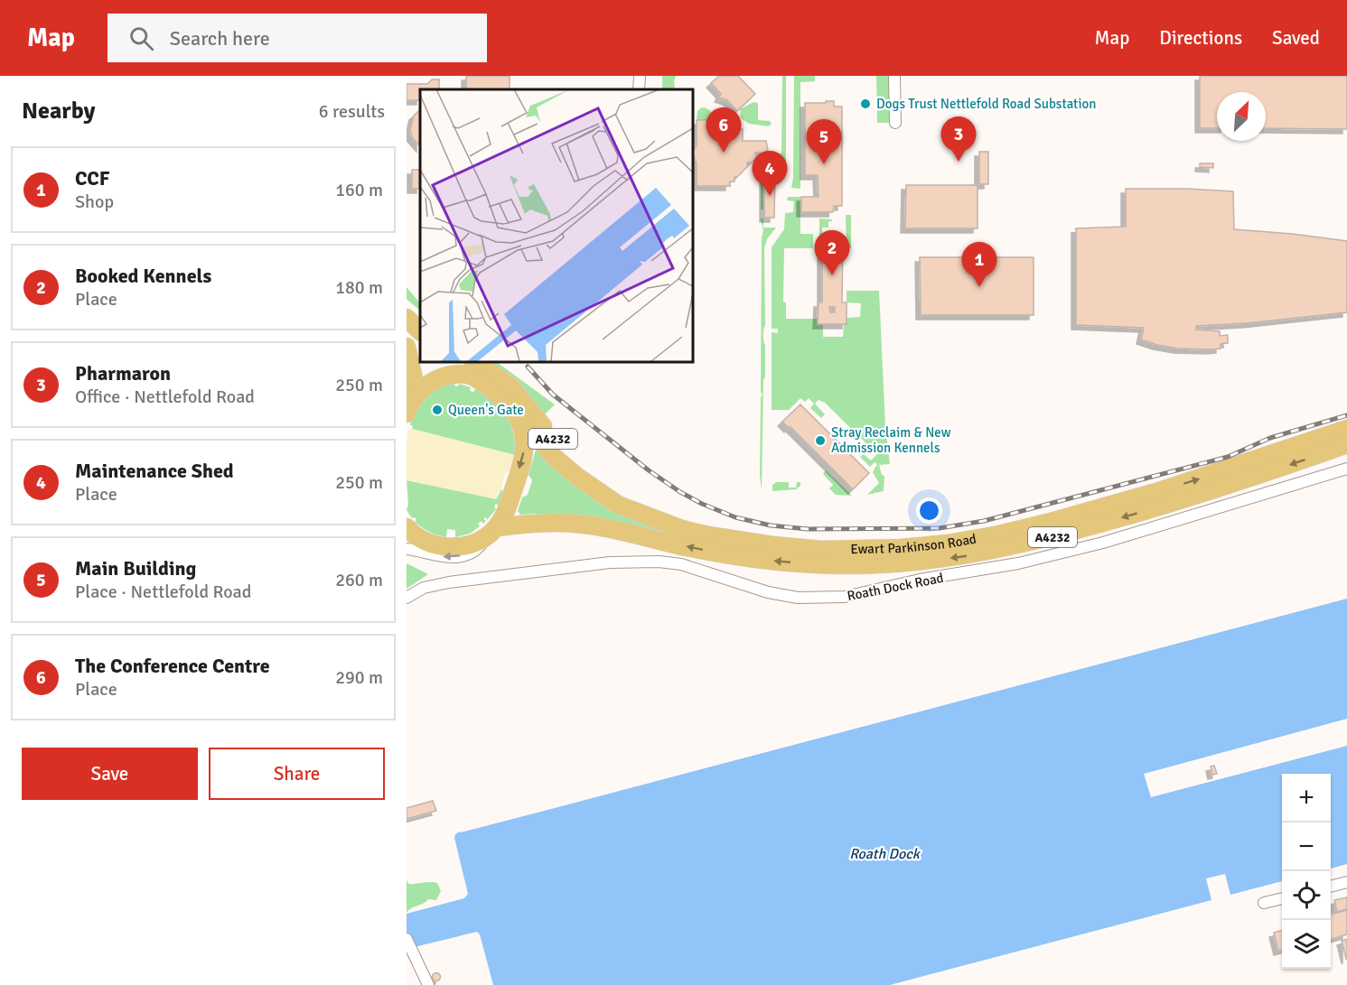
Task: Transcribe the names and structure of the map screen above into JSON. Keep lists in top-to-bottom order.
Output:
{
  "streets": {
    "main road": ["A4232", "Ewart Parkinson Road"],
    "street": ["Roath Dock Road"]
  },
  "crossings": [
    ["A4232", "Ewart Parkinson Road"]
  ],
  "water": ["Roath Dock"],
  "places": ["Dogs Trust Nettlefold Road Substation", "Queen's Gate", "Stray Reclaim & New Admission Kennels"],
  "north": "top right",
  "page": {
    "header": "Map",
    "search": "Search here",
    "nav": ["Map", "Directions", "Saved"],
    "heading": ["Nearby", "6 results"],
    "pins": [
      "6",
      "3",
      "5",
      "4",
      "2",
      "1"
    ],
    "list": [
      {
        "mark": "1",
        "name": "CCF",
        "note": "Shop",
        "value": "160 m"
      },
      {
        "mark": "2",
        "name": "Booked Kennels",
        "note": "Place",
        "value": "180 m"
      },
      {
        "mark": "3",
        "name": "Pharmaron",
        "note": "Office · Nettlefold Road",
        "value": "250 m"
      },
      {
        "mark": "4",
        "name": "Maintenance Shed",
        "note": "Place",
        "value": "250 m"
      },
      {
        "mark": "5",
        "name": "Main Building",
        "note": "Place · Nettlefold Road",
        "value": "260 m"
      },
      {
        "mark": "6",
        "name": "The Conference Centre",
        "note": "Place",
        "value": "290 m"
      }
    ],
    "buttons": ["Save", "Share"],
    "map_buttons": ["+", "−"]
  }
}
